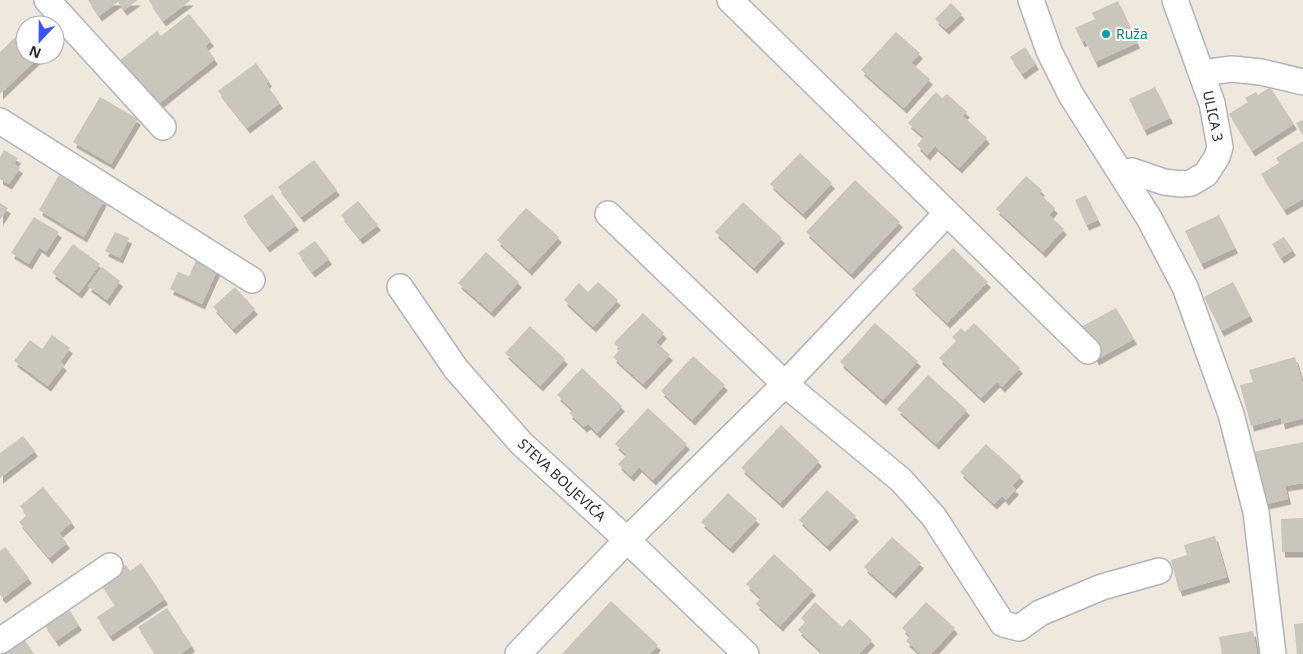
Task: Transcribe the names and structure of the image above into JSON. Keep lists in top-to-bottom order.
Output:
{
  "streets": {
    "street": ["ULICA 3", "STEVA BOLJEVIĆA"]
  },
  "places": ["Ruža"],
  "north": "bottom"
}
